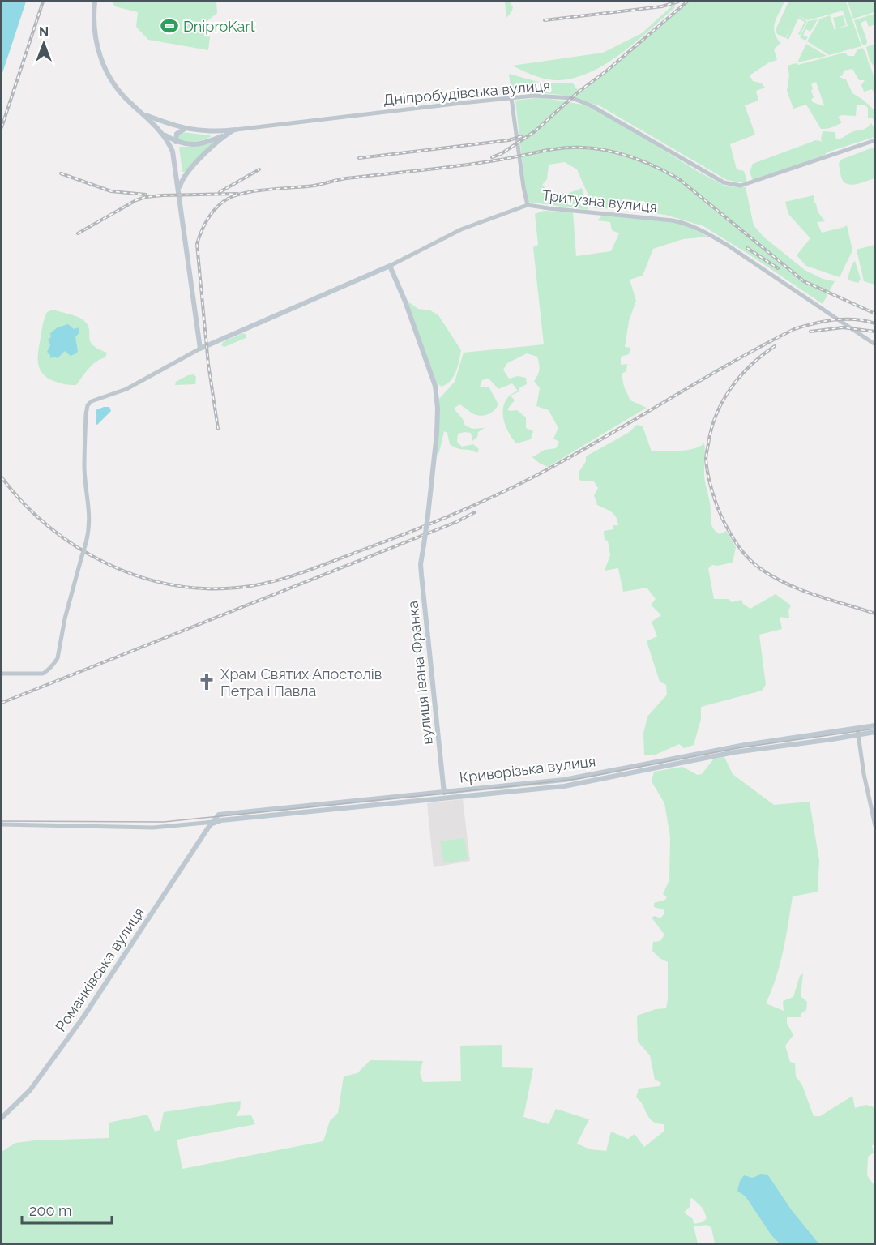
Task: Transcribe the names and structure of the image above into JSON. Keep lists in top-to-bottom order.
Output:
{
  "streets": {
    "main road": [
      "Тритузна вулиця",
      "вулиця Івана Франка",
      "Криворізька вулиця",
      "Романківська вулиця"
    ],
    "street": ["Дніпробудівська вулиця"]
  },
  "crossings": [
    ["Тритузна вулиця", "вулиця Івана Франка"],
    ["вулиця Івана Франка", "Криворізька вулиця"],
    ["Криворізька вулиця", "Романківська вулиця"]
  ],
  "places": {
    "sports": ["DniproKart"],
    "church": ["Храм Святих Апостолів Петра і Павла"]
  },
  "scale_bar": "200 m",
  "north": "top"
}
